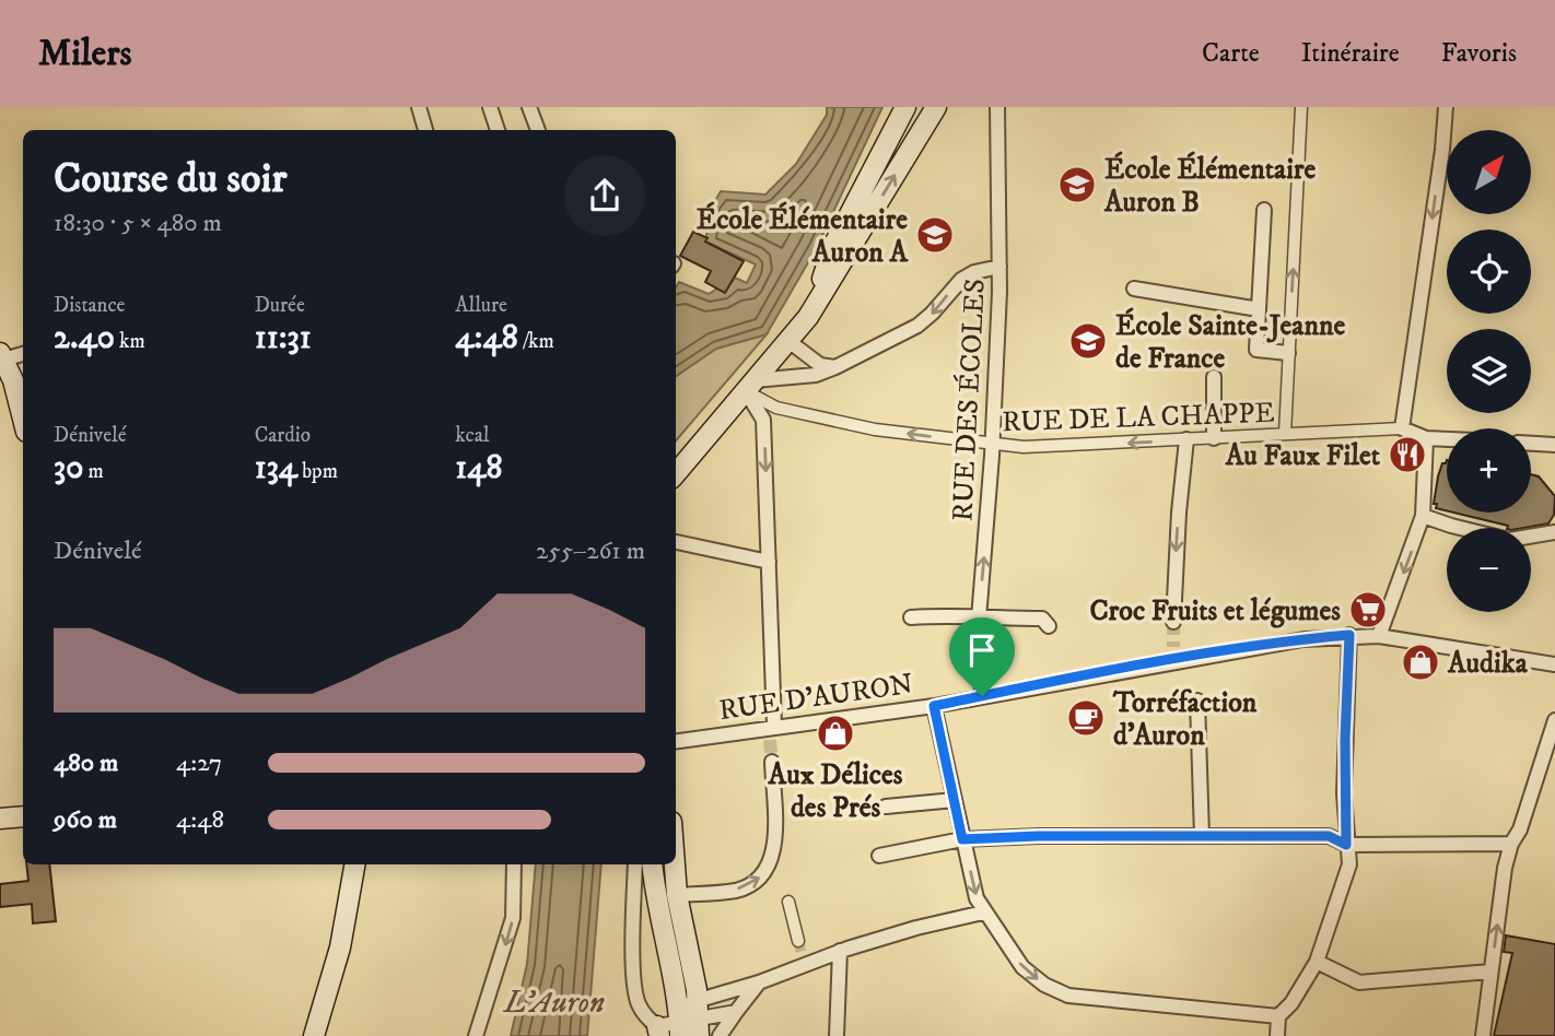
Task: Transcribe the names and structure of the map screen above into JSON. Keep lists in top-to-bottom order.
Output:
{
  "streets": {
    "street": ["RUE DES ÉCOLES", "RUE DE LA CHAPPE", "RUE D'AURON"]
  },
  "crossings": [
    ["RUE DES ÉCOLES", "RUE DE LA CHAPPE"],
    ["RUE DES ÉCOLES", "RUE D'AURON"]
  ],
  "water": ["L'Auron"],
  "places": {
    "school or university": ["École Élémentaire Auron B", "École Élémentaire Auron A", "École Sainte-Jeanne de France"],
    "restaurant": ["Au Faux Filet"],
    "supermarket": ["Croc Fruits et légumes"],
    "shop": ["Audika", "Aux Délices des Prés"],
    "cafe": ["Torréfaction d'Auron"]
  },
  "north": "top right",
  "page": {
    "header": "Milers",
    "nav": ["Carte", "Itinéraire", "Favoris"],
    "map_buttons": ["+", "−"],
    "heading": ["Course du soir", "18:30 · 5 × 480 m"],
    "stats": [
      ["Distance", "2.40 km"],
      ["Durée", "11:31"],
      ["Allure", "4:48 /km"],
      ["Dénivelé", "30 m"],
      ["Cardio", "134 bpm"],
      ["kcal", "148"]
    ],
    "chart": ["Dénivelé", "255–261 m"],
    "list": [
      {
        "name": "480 m",
        "note": "4:27"
      },
      {
        "name": "960 m",
        "note": "4:48"
      }
    ]
  }
}
